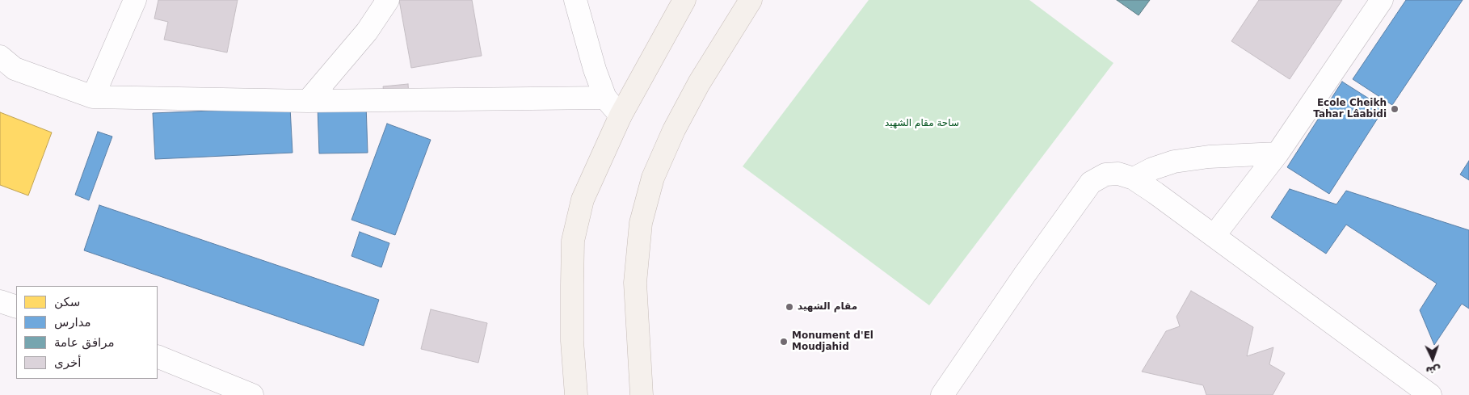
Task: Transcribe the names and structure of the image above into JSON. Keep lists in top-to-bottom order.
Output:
{
  "parks": ["ساحة مقام الشهيد"],
  "places": ["Ecole Cheikh Tahar Lâabidi", "مقام الشهيد", "Monument d'El Moudjahid"],
  "legend": [
    "سكن",
    "مدارس",
    "مرافق عامة",
    "أخرى"
  ],
  "north": "bottom"
}
